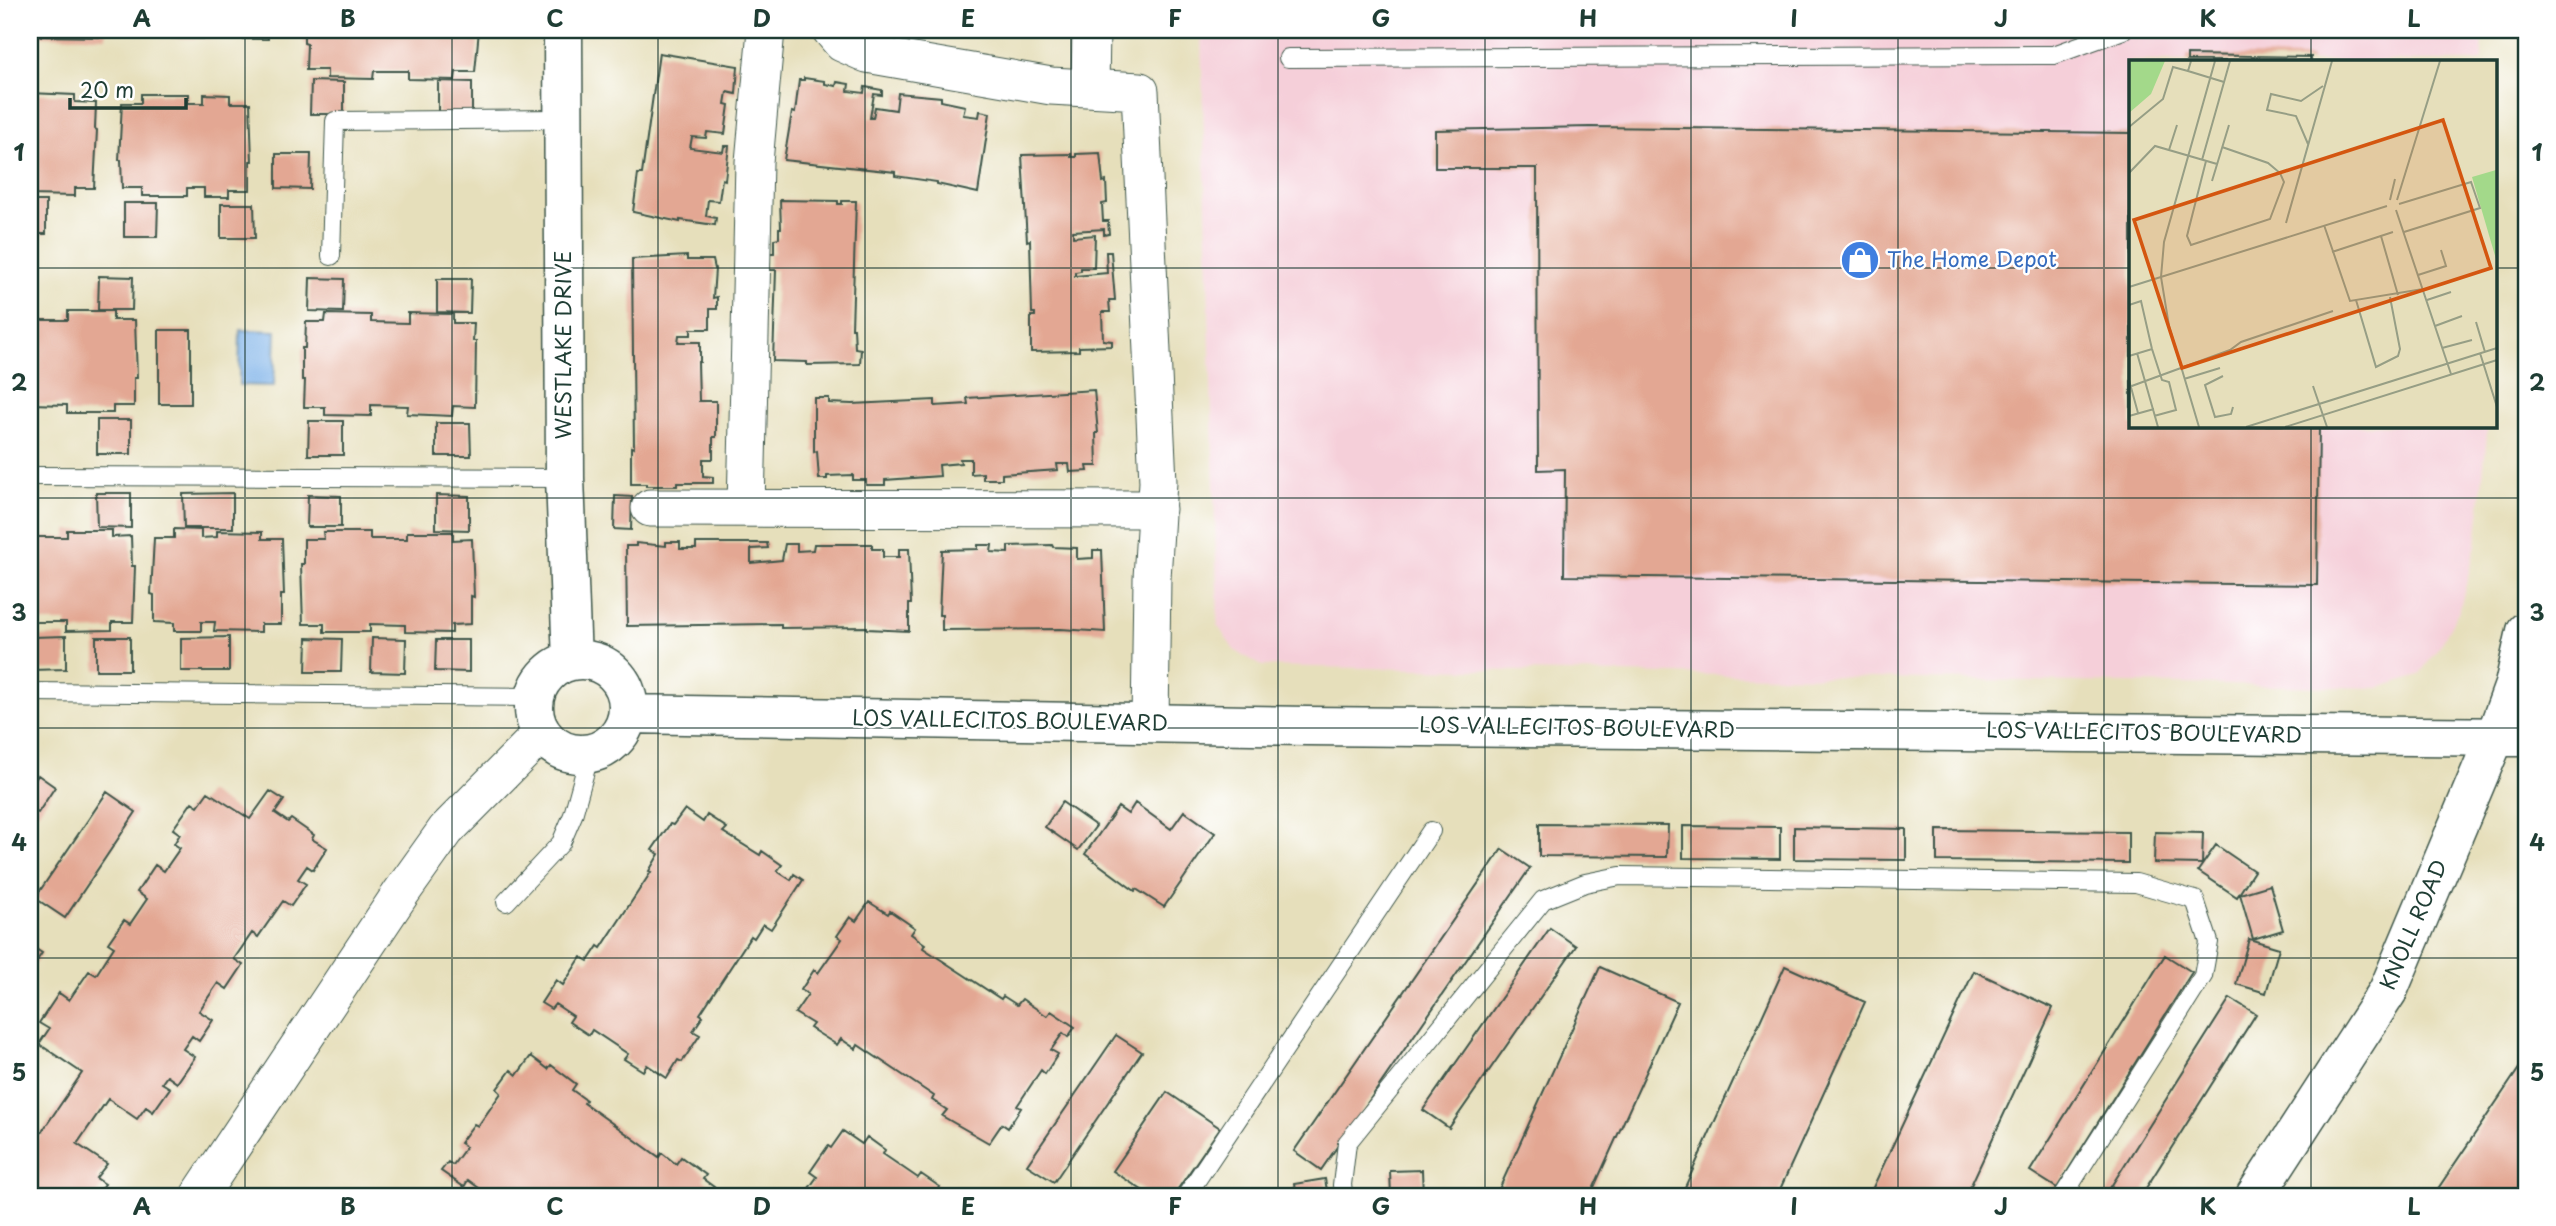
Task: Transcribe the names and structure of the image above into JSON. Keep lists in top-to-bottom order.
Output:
{
  "streets": {
    "street": ["WESTLAKE DRIVE", "LOS VALLECITOS BOULEVARD", "KNOLL ROAD"]
  },
  "crossings": [
    ["WESTLAKE DRIVE", "LOS VALLECITOS BOULEVARD"],
    ["LOS VALLECITOS BOULEVARD", "KNOLL ROAD"]
  ],
  "places": {
    "shop": ["The Home Depot"]
  },
  "scale_bar": "20 m",
  "grid": {
    "columns": [
      "A",
      "B",
      "C",
      "D",
      "E",
      "F",
      "G",
      "H",
      "I",
      "J",
      "K",
      "L"
    ],
    "rows": [
      "1",
      "2",
      "3",
      "4",
      "5"
    ]
  }
}
